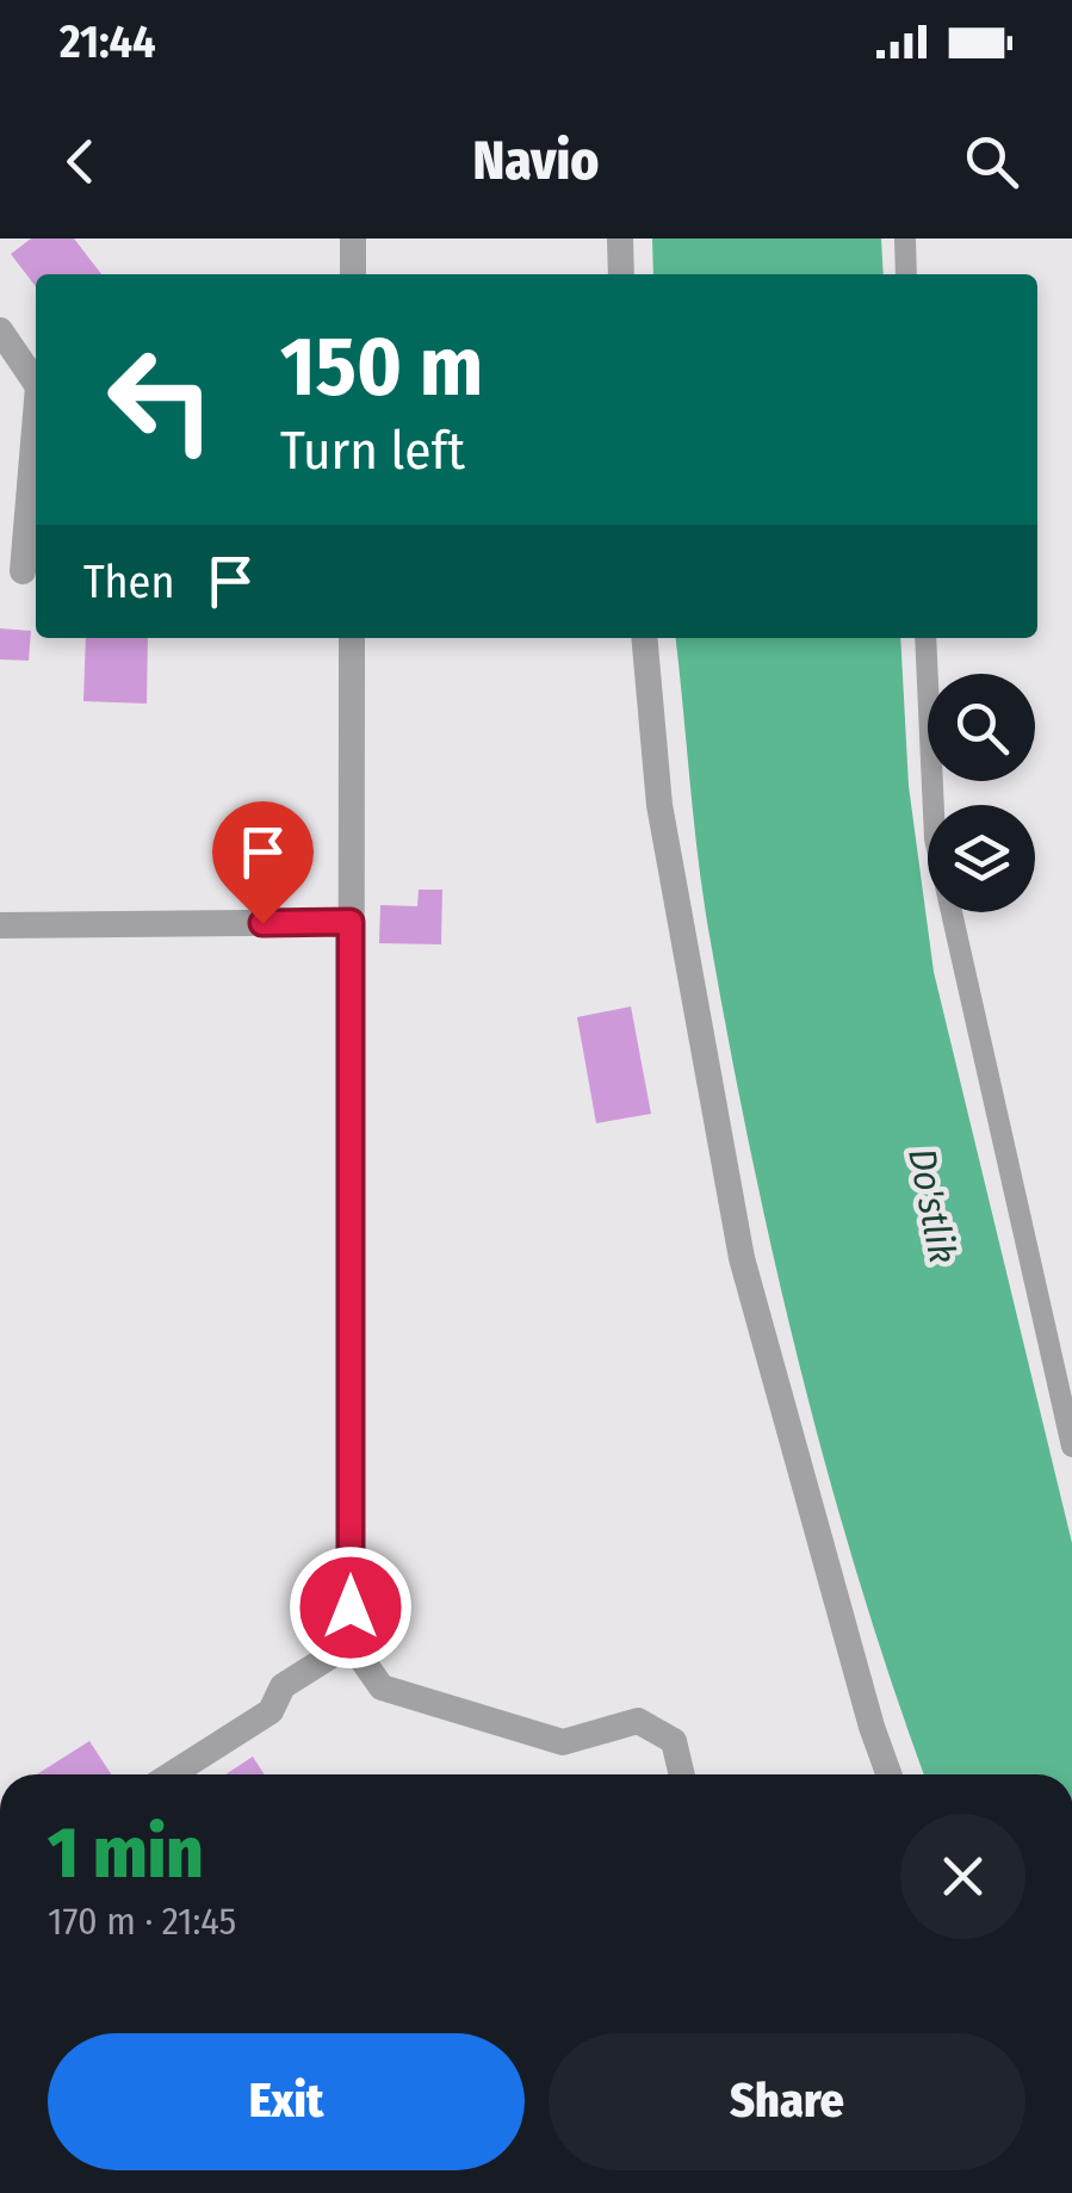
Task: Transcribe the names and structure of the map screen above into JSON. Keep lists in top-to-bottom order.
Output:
{
  "water": ["Do'stlik"],
  "page": {
    "status": "21:44",
    "header": "Navio",
    "turn": ["150 m", "Turn left"],
    "then": "Then",
    "heading": ["1 min", "170 m · 21:45"],
    "buttons": ["Exit", "Share"]
  }
}
